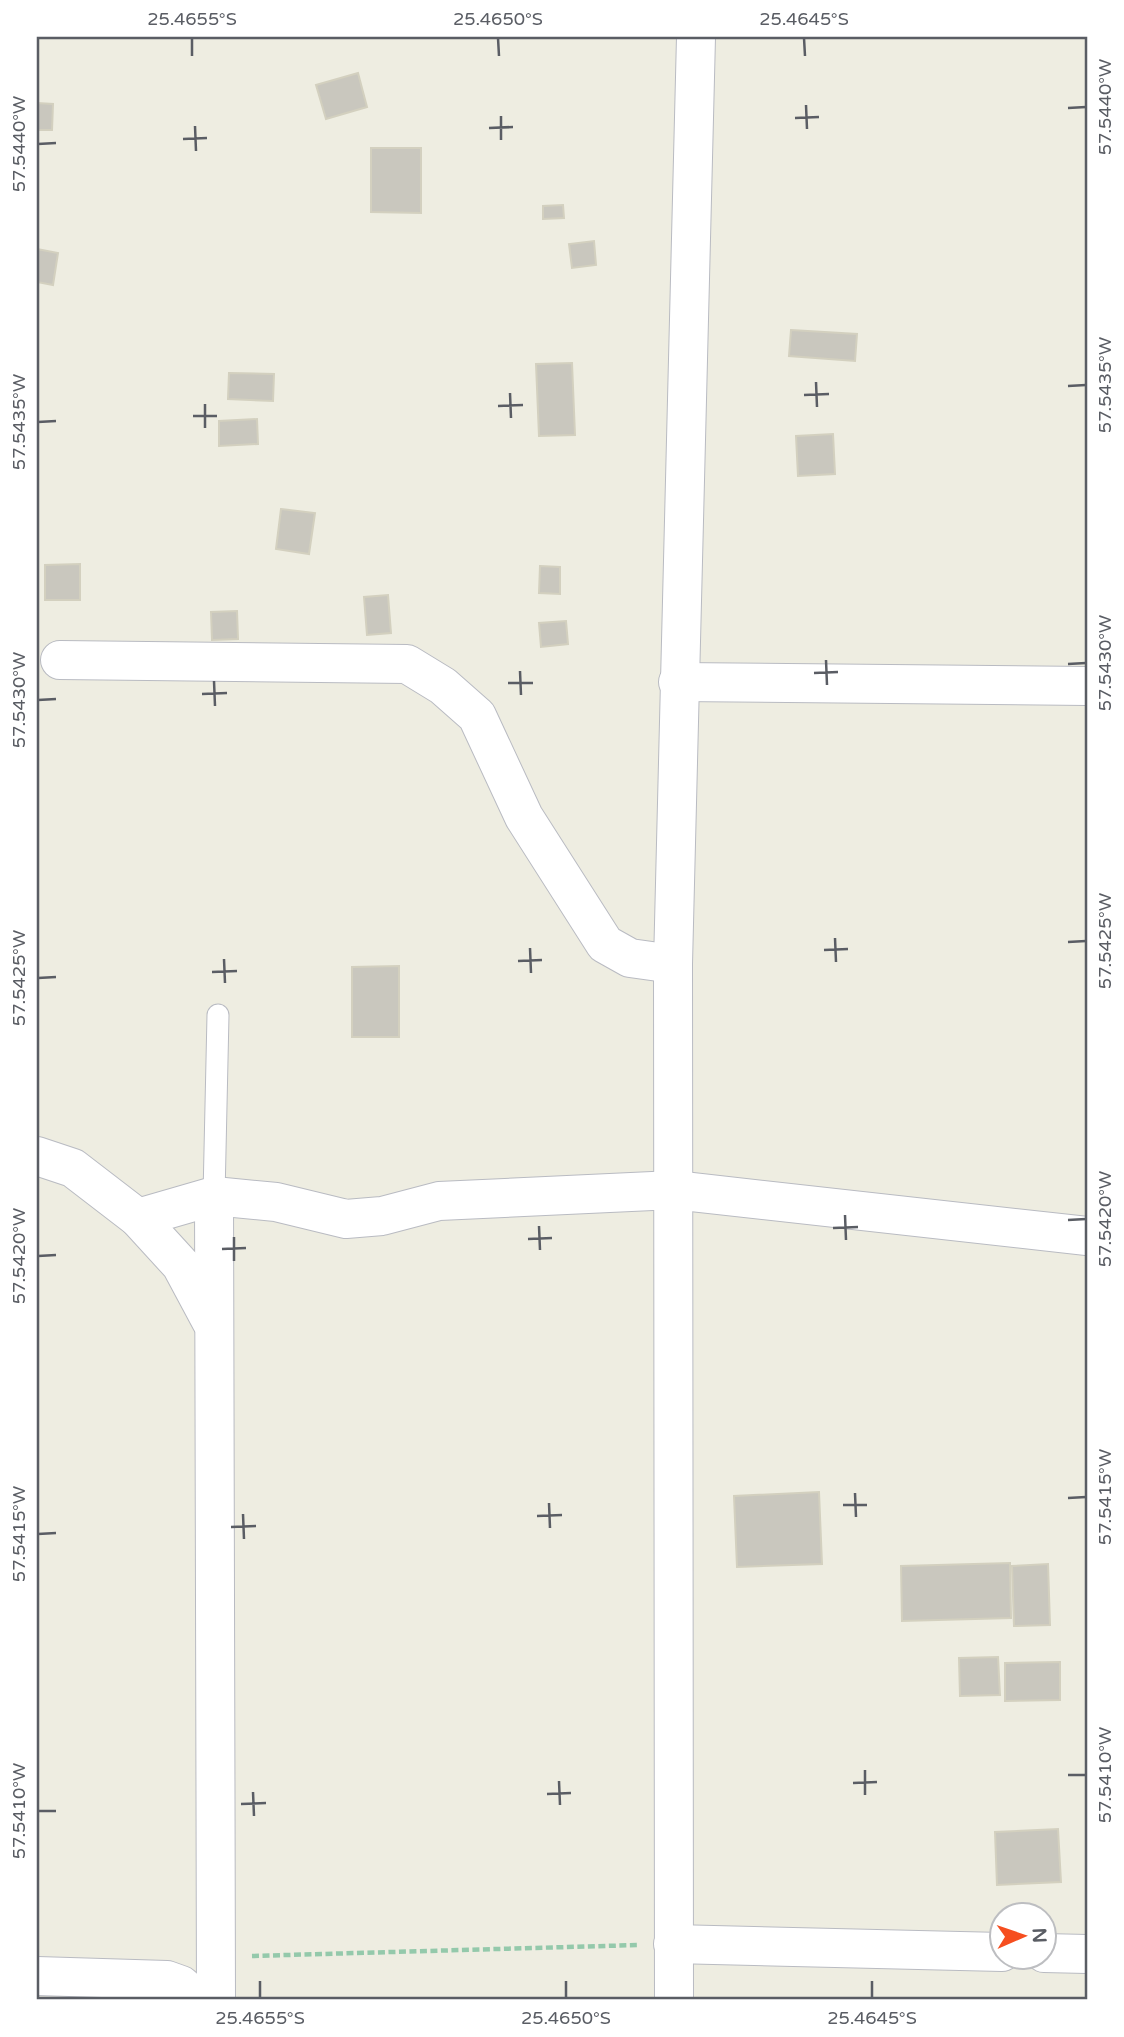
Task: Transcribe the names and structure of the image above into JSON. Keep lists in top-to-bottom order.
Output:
{
  "north": "right",
  "coordinates": [
    "25.4655°S",
    "25.4650°S",
    "25.4645°S",
    "57.5440°W",
    "57.5435°W",
    "57.5430°W",
    "57.5425°W",
    "57.5420°W",
    "57.5415°W",
    "57.5410°W"
  ]
}
